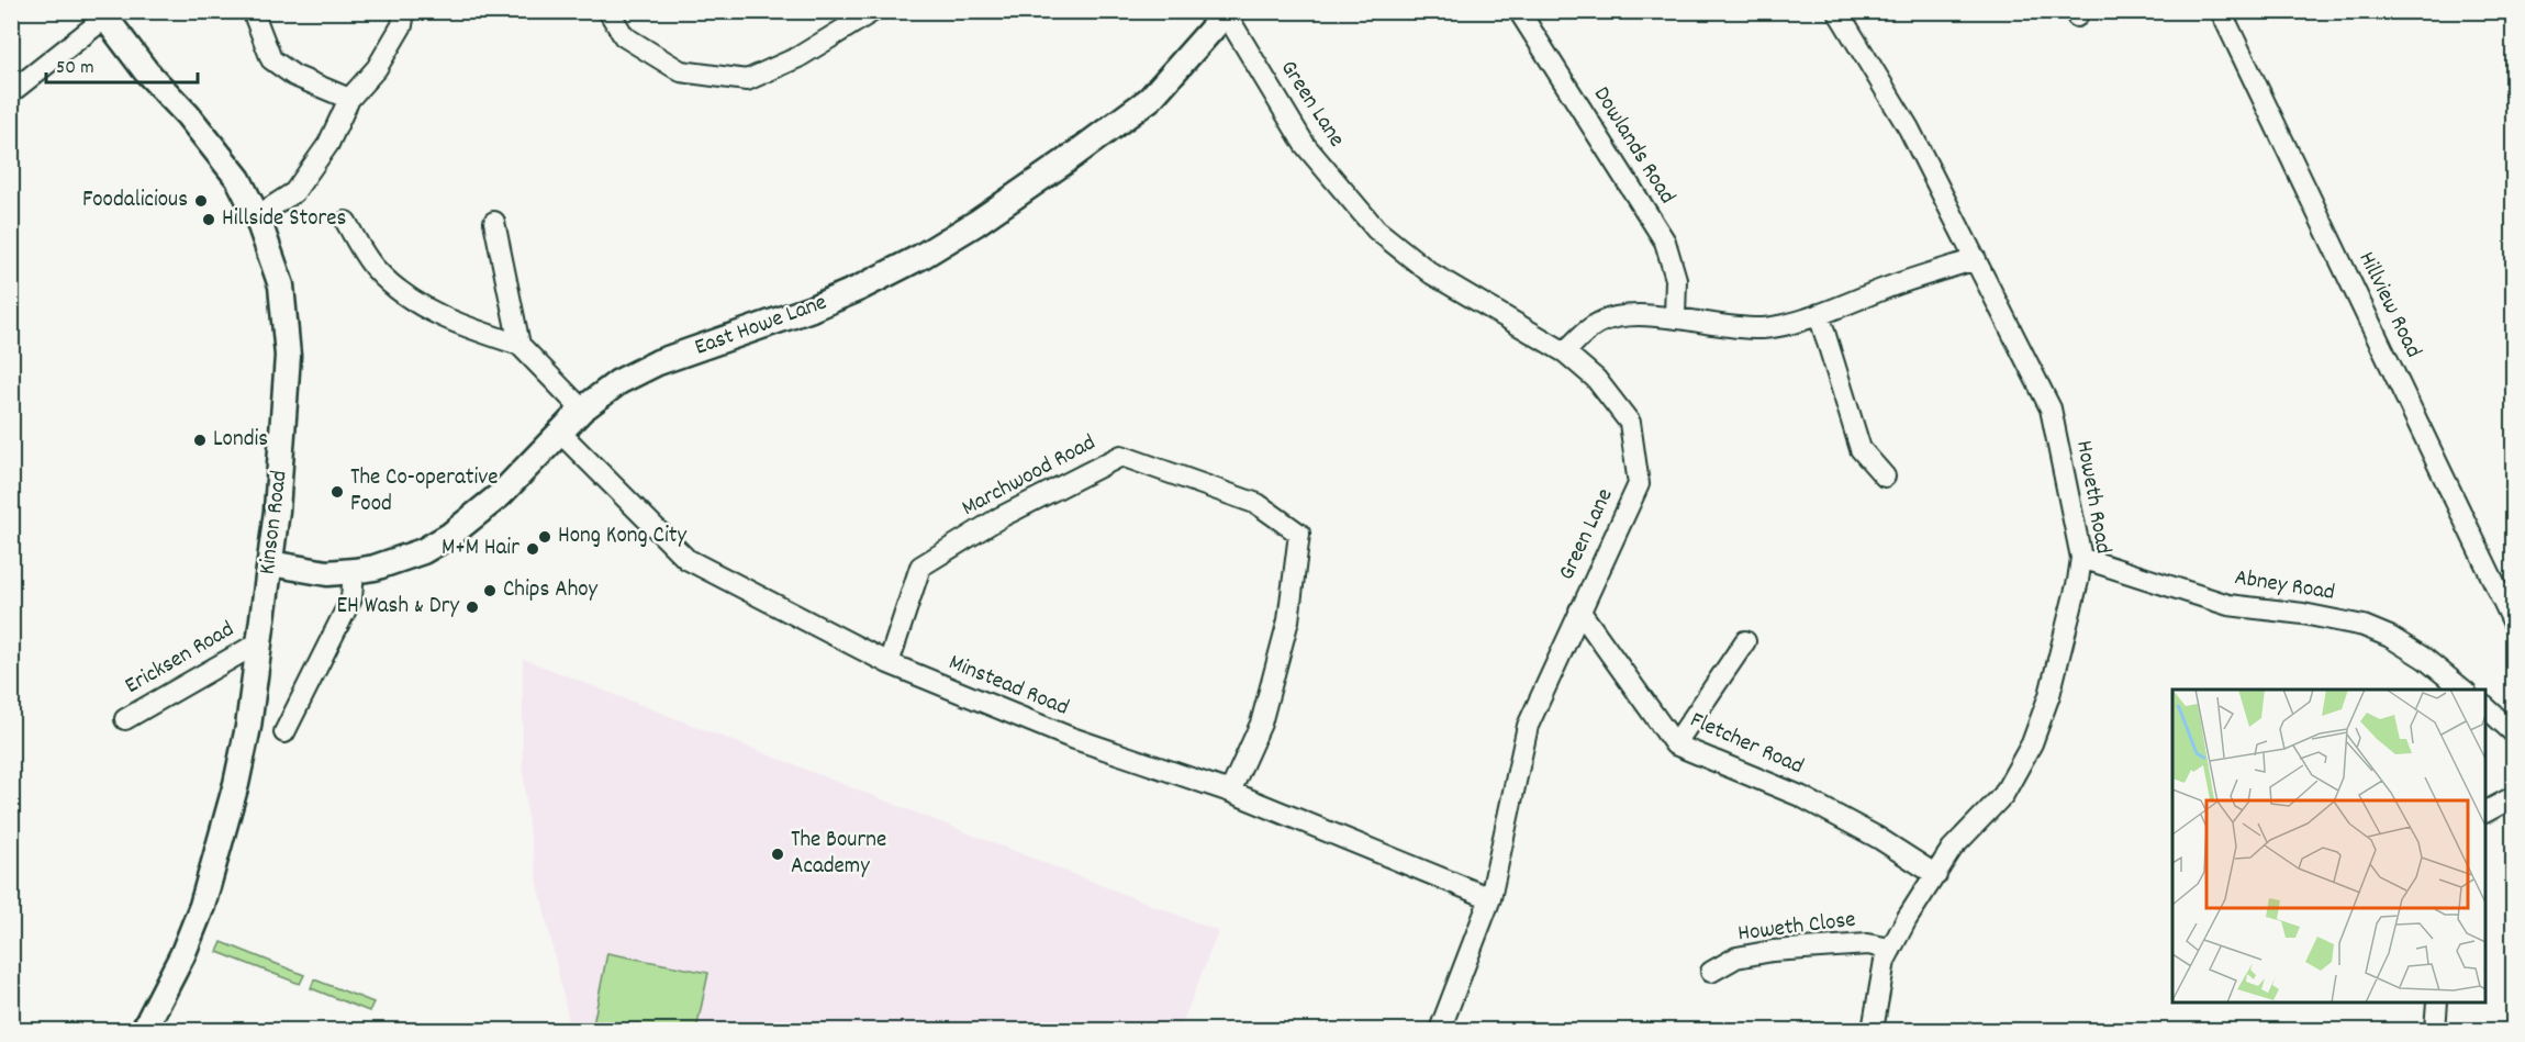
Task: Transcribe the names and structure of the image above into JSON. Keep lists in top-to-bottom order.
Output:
{
  "streets": {
    "street": [
      "Green Lane",
      "Dowlands Road",
      "Hillview Road",
      "East Howe Lane",
      "Marchwood Road",
      "Howeth Road",
      "Kinson Road",
      "Abney Road",
      "Ericksen Road",
      "Minstead Road",
      "Fletcher Road",
      "Howeth Close"
    ]
  },
  "crossings": [
    ["Green Lane", "East Howe Lane"],
    ["Green Lane", "Minstead Road"],
    ["Green Lane", "Fletcher Road"],
    ["East Howe Lane", "Kinson Road"],
    ["East Howe Lane", "Minstead Road"],
    ["Marchwood Road", "Minstead Road"],
    ["Howeth Road", "Abney Road"],
    ["Howeth Road", "Fletcher Road"],
    ["Howeth Road", "Howeth Close"],
    ["Kinson Road", "Ericksen Road"]
  ],
  "places": [
    "Foodalicious",
    "Hillside Stores",
    "Londis",
    "The Co-operative Food",
    "Hong Kong City",
    "M+M Hair",
    "Chips Ahoy",
    "EH Wash & Dry",
    "The Bourne Academy"
  ],
  "scale_bar": "50 m"
}
